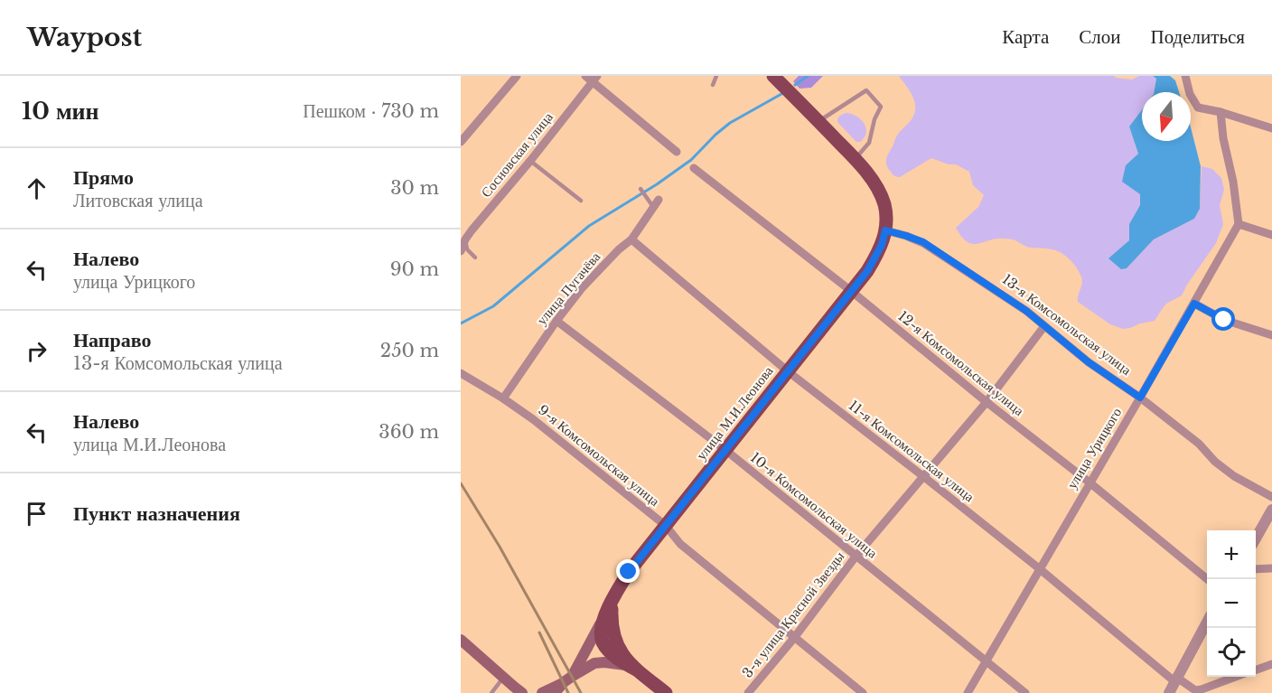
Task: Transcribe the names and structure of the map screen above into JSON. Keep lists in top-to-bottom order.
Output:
{
  "streets": {
    "main road": ["улица М.И.Леонова"],
    "street": [
      "Сосновская улица",
      "улица Пугачёва",
      "13-я Комсомольская улица",
      "12-я Комсомольская улица",
      "улица Урицкого",
      "11-я Комсомольская улица",
      "9-я Комсомольская улица",
      "10-я Комсомольская улица",
      "3-я улица Красной Звезды"
    ]
  },
  "crossings": [
    ["улица Пугачёва", "11-я Комсомольская улица"],
    ["улица Пугачёва", "9-я Комсомольская улица"],
    ["улица Пугачёва", "10-я Комсомольская улица"],
    ["13-я Комсомольская улица", "улица М.И.Леонова"],
    ["13-я Комсомольская улица", "улица Урицкого"],
    ["13-я Комсомольская улица", "3-я улица Красной Звезды"],
    ["12-я Комсомольская улица", "улица М.И.Леонова"],
    ["12-я Комсомольская улица", "улица Урицкого"],
    ["12-я Комсомольская улица", "3-я улица Красной Звезды"],
    ["улица М.И.Леонова", "11-я Комсомольская улица"],
    ["улица М.И.Леонова", "9-я Комсомольская улица"],
    ["улица М.И.Леонова", "10-я Комсомольская улица"],
    ["улица Урицкого", "11-я Комсомольская улица"],
    ["улица Урицкого", "10-я Комсомольская улица"],
    ["11-я Комсомольская улица", "3-я улица Красной Звезды"],
    ["9-я Комсомольская улица", "3-я улица Красной Звезды"],
    ["10-я Комсомольская улица", "3-я улица Красной Звезды"]
  ],
  "north": "bottom",
  "page": {
    "header": "Waypost",
    "nav": ["Карта", "Слои", "Поделиться"],
    "heading": ["10 мин", "Пешком · 730 m"],
    "list": [
      ["Прямо", "Литовская улица", "30 m"],
      ["Налево", "улица Урицкого", "90 m"],
      ["Направо", "13-я Комсомольская улица", "250 m"],
      ["Налево", "улица М.И.Леонова", "360 m"],
      "Пункт назначения"
    ],
    "map_buttons": ["+", "−"]
  }
}
